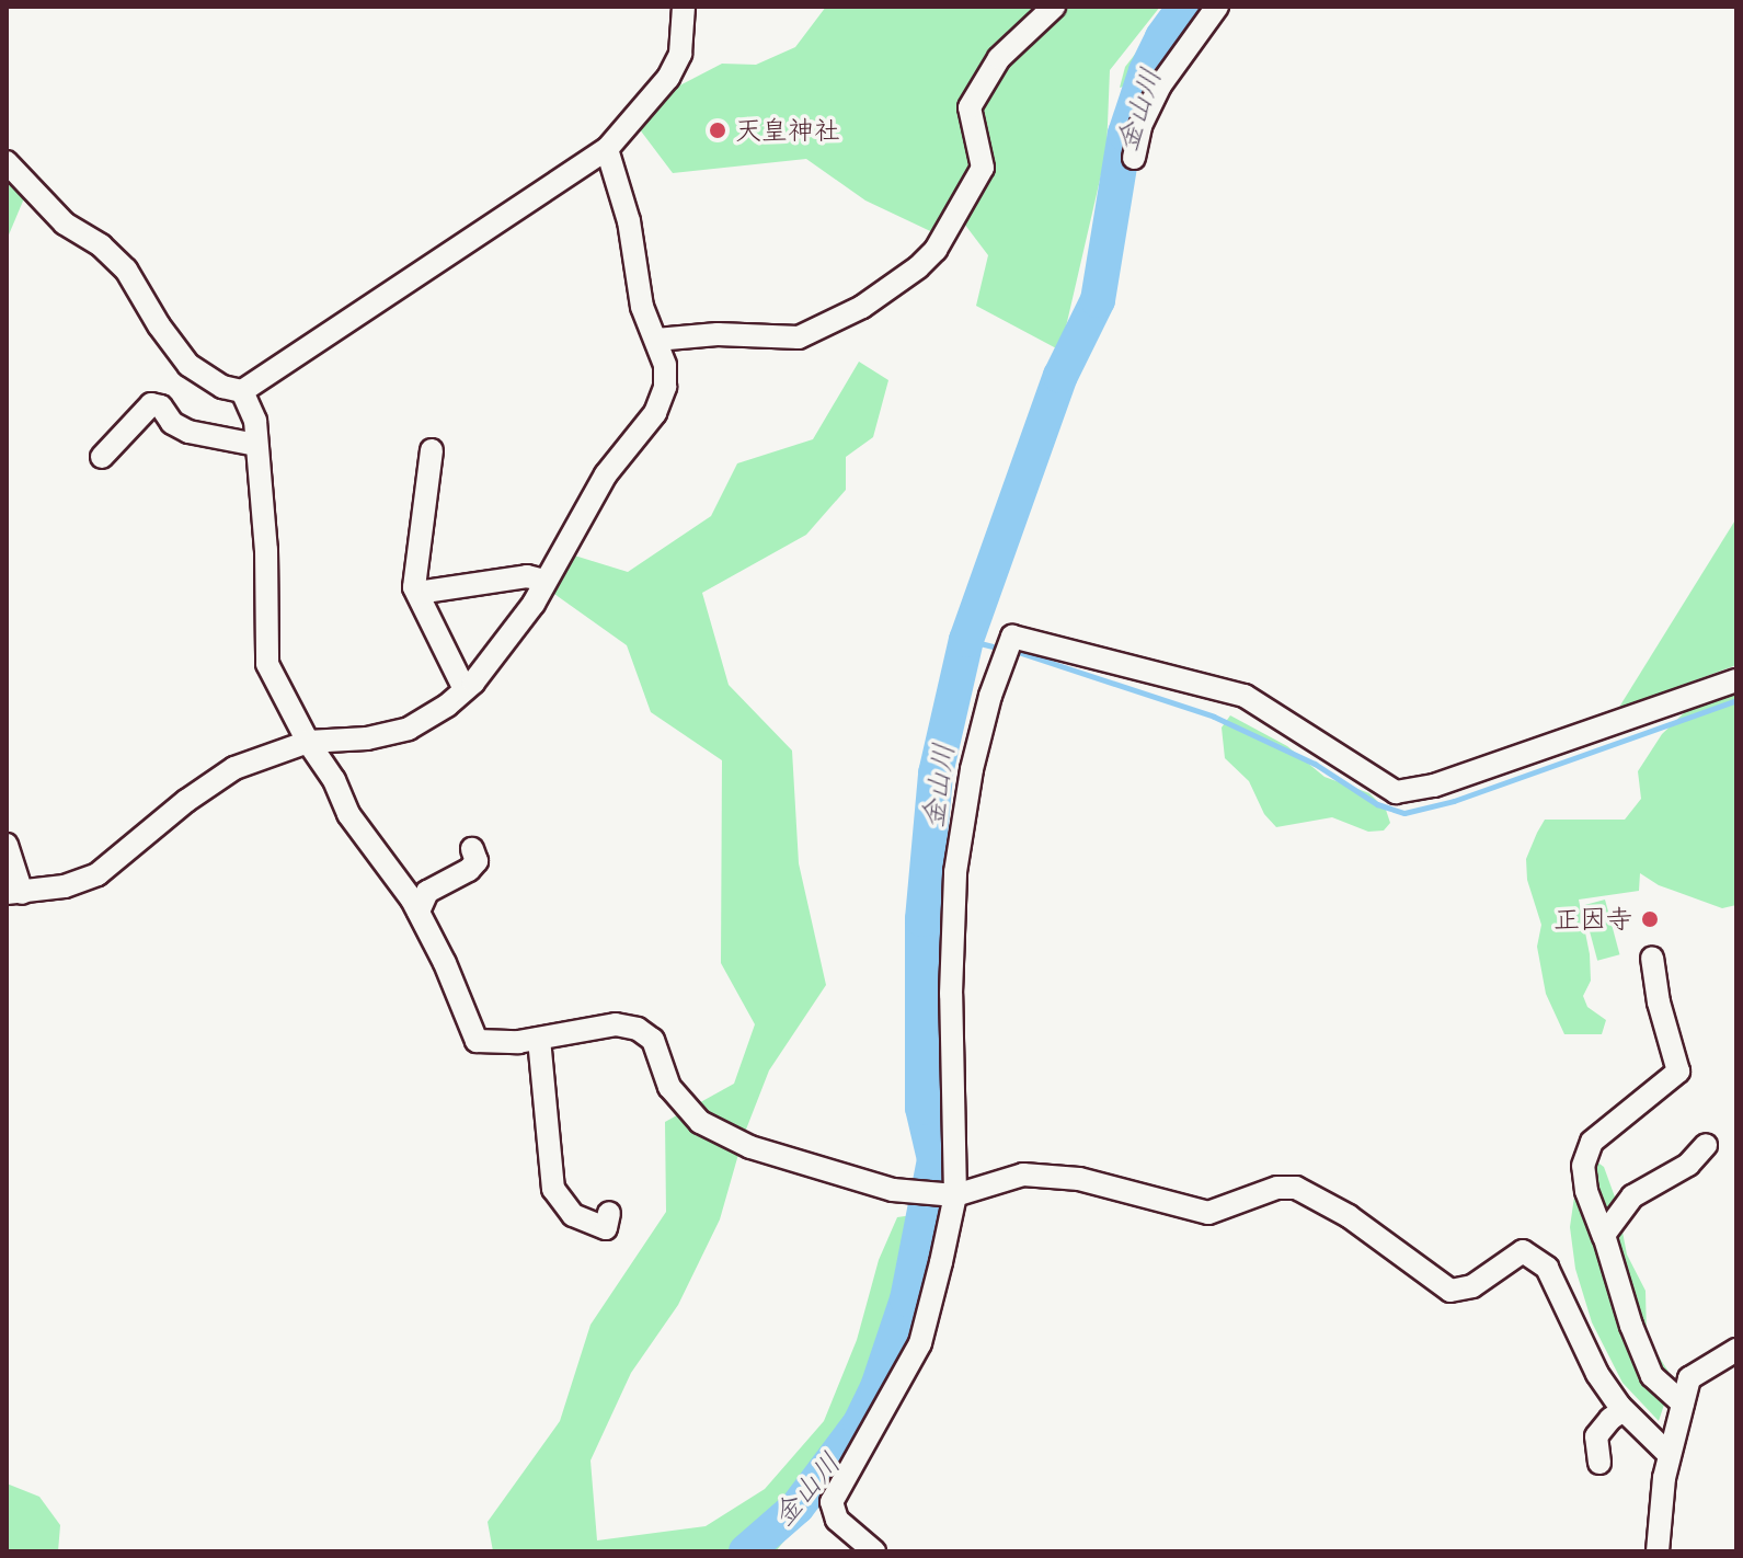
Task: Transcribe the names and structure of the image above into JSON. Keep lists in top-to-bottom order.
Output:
{
  "water": ["金山川"],
  "places": ["天皇神社", "正因寺"]
}
